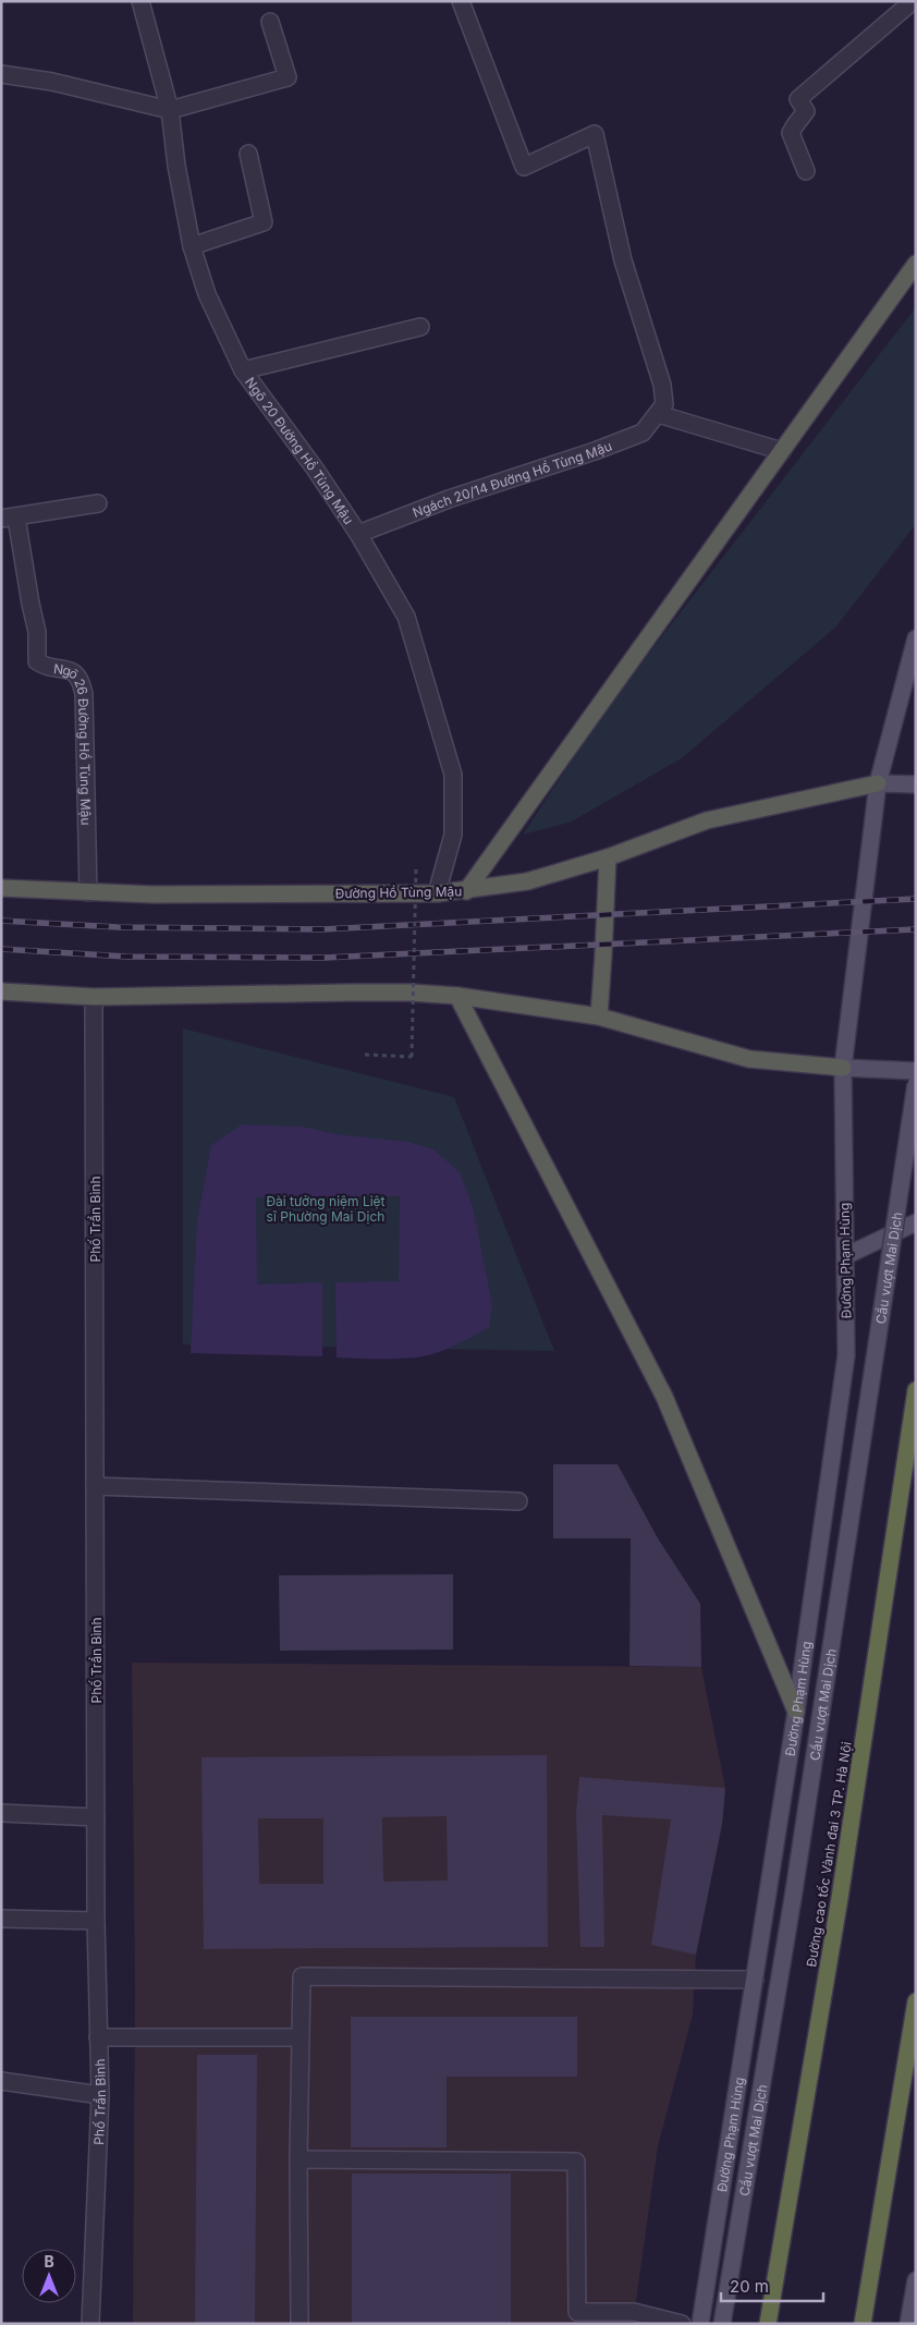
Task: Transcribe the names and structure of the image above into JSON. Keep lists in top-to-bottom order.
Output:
{
  "streets": {
    "highway": ["Đường Hồ Tùng Mậu", "Đường cao tốc Vành đai 3 TP. Hà Nội"],
    "main road": ["Đường Phạm Hùng", "Cầu vượt Mai Dịch"],
    "street": [
      "Ngõ 20 Đường Hồ Tùng Mậu",
      "Ngách 20/14 Đường Hồ Tùng Mậu",
      "Ngõ 26 Đường Hồ Tùng Mậu",
      "Phố Trần Bình"
    ]
  },
  "crossings": [
    ["Ngõ 20 Đường Hồ Tùng Mậu", "Ngách 20/14 Đường Hồ Tùng Mậu"],
    ["Ngõ 20 Đường Hồ Tùng Mậu", "Đường Hồ Tùng Mậu"],
    ["Ngõ 26 Đường Hồ Tùng Mậu", "Đường Hồ Tùng Mậu"],
    ["Đường Hồ Tùng Mậu", "Đường Phạm Hùng"]
  ],
  "parks": ["Đài tưởng niệm Liệt sĩ Phường Mai Dịch"],
  "scale_bar": "20 m",
  "north": "top"
}
